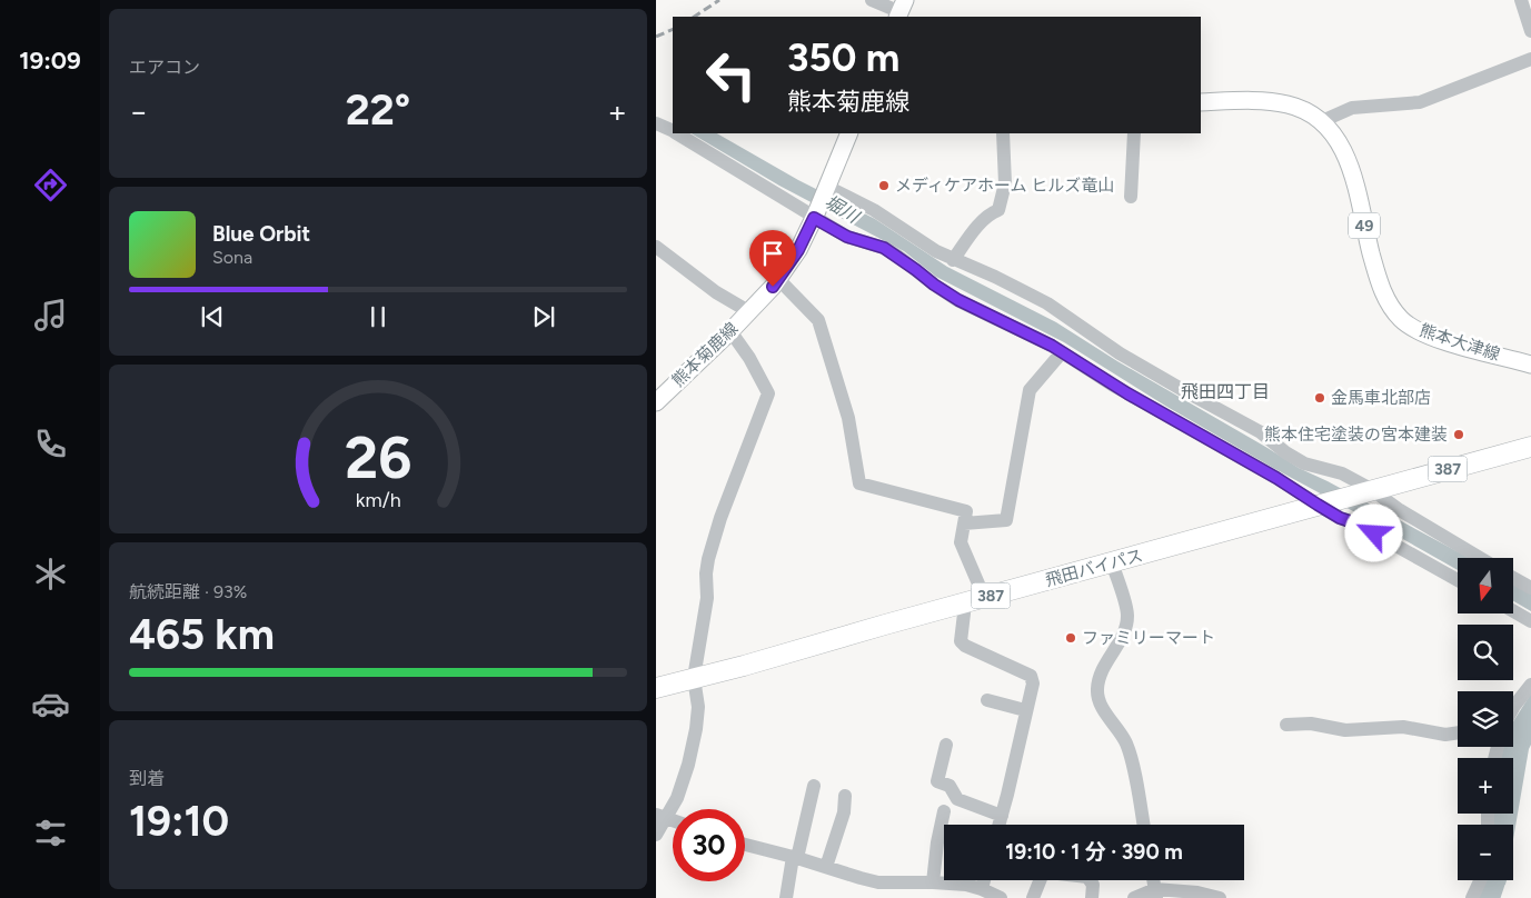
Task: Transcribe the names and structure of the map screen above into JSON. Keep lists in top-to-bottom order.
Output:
{
  "streets": {
    "highway": ["387", "飛田バイパス"],
    "main road": ["49", "熊本大津線", "熊本菊鹿線"]
  },
  "districts": ["飛田四丁目"],
  "water": ["堀川"],
  "places": [
    "メディケアホーム ヒルズ竜山",
    "金馬車北部店",
    "熊本住宅塗装の宮本建装",
    "ファミリーマート"
  ],
  "north": "bottom",
  "page": {
    "tabs": "19:09",
    "tile": [
      "エアコン",
      ["航続距離 · 93%", "465 km"],
      ["到着", "19:10"]
    ],
    "turn": ["350 m", "熊本菊鹿線"],
    "heat": ["−", "22°", "+"],
    "song": ["Blue Orbit", "Sona"],
    "map_buttons": ["+", "−"],
    "limit": "30",
    "trip": "19:10 · 1 分 · 390 m",
    "gauge": ["26", "km/h"]
  }
}
